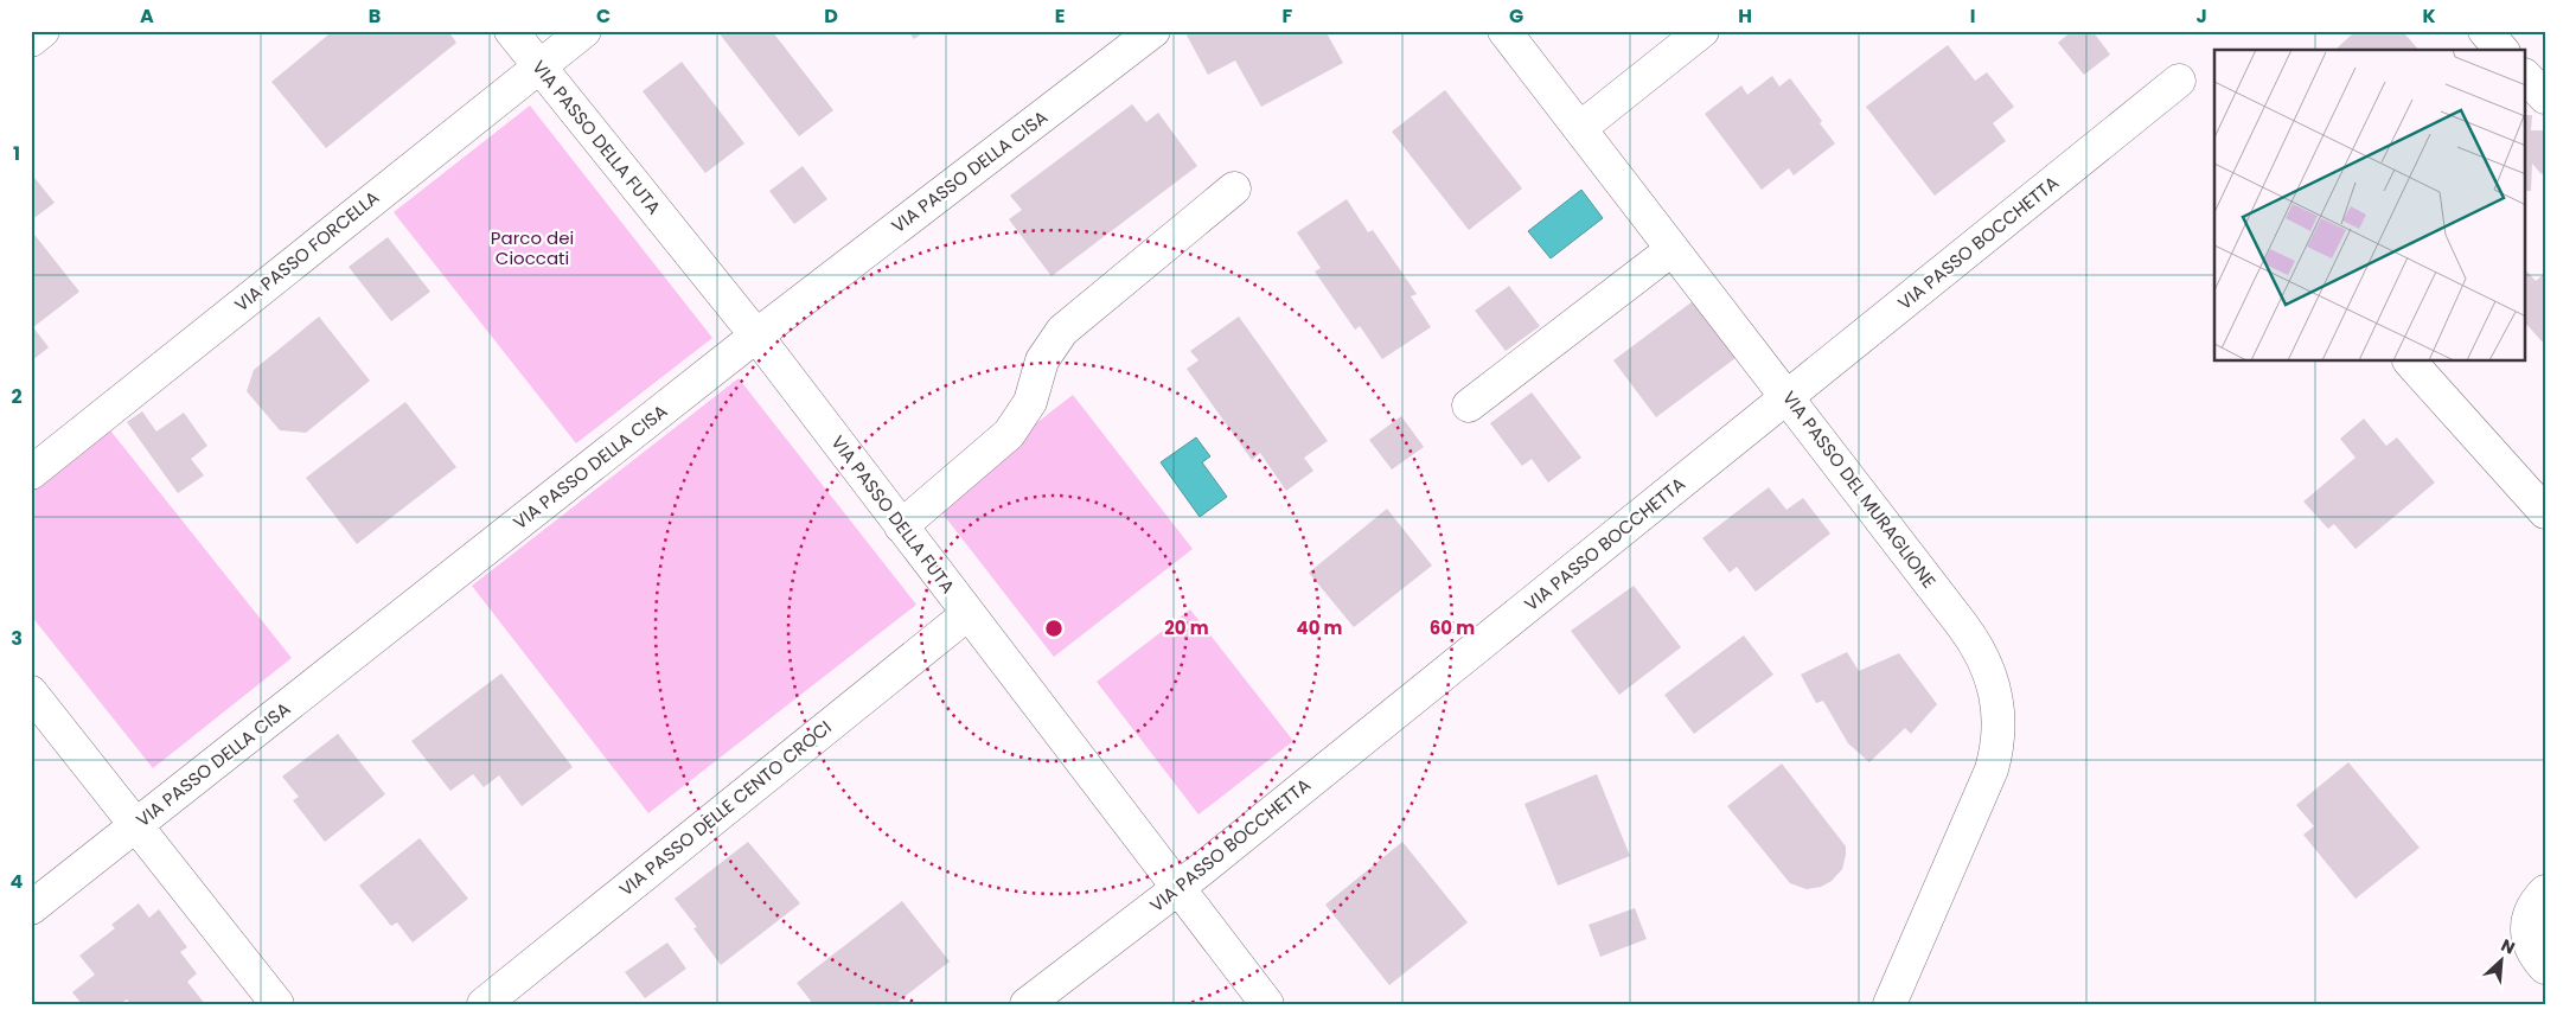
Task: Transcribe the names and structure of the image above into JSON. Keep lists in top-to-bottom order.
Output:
{
  "streets": {
    "street": [
      "VIA PASSO DELLA FUTA",
      "VIA PASSO DELLA CISA",
      "VIA PASSO BOCCHETTA",
      "VIA PASSO FORCELLA",
      "VIA PASSO DEL MURAGLIONE",
      "VIA PASSO DELLE CENTO CROCI"
    ]
  },
  "crossings": [
    ["VIA PASSO DELLA FUTA", "VIA PASSO DELLA CISA"],
    ["VIA PASSO DELLA FUTA", "VIA PASSO BOCCHETTA"],
    ["VIA PASSO DELLA FUTA", "VIA PASSO FORCELLA"],
    ["VIA PASSO DELLA FUTA", "VIA PASSO DELLE CENTO CROCI"],
    ["VIA PASSO BOCCHETTA", "VIA PASSO DEL MURAGLIONE"]
  ],
  "parks": ["Parco dei Cioccati"],
  "north": "top right",
  "grid": {
    "columns": [
      "A",
      "B",
      "C",
      "D",
      "E",
      "F",
      "G",
      "H",
      "I",
      "J",
      "K"
    ],
    "rows": [
      "1",
      "2",
      "3",
      "4"
    ]
  },
  "rings": ["20 m", "40 m", "60 m"]
}
